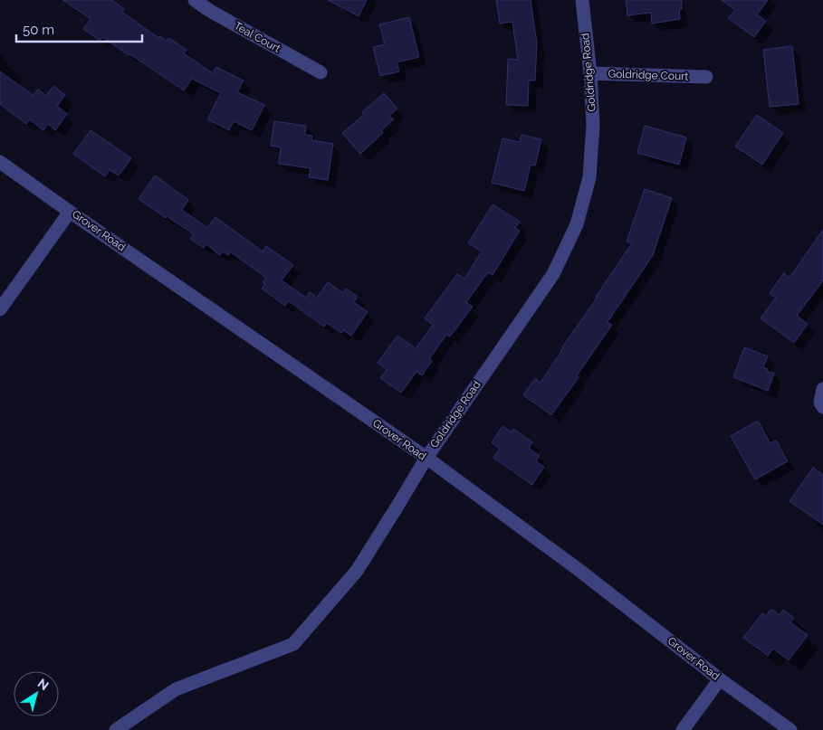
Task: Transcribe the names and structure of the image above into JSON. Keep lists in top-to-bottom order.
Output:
{
  "streets": {
    "street": [
      "Teal Court",
      "Goldridge Road",
      "Goldridge Court",
      "Grover Road"
    ]
  },
  "crossings": [
    ["Goldridge Road", "Goldridge Court"],
    ["Goldridge Road", "Grover Road"]
  ],
  "scale_bar": "50 m",
  "north": "top right"
}
